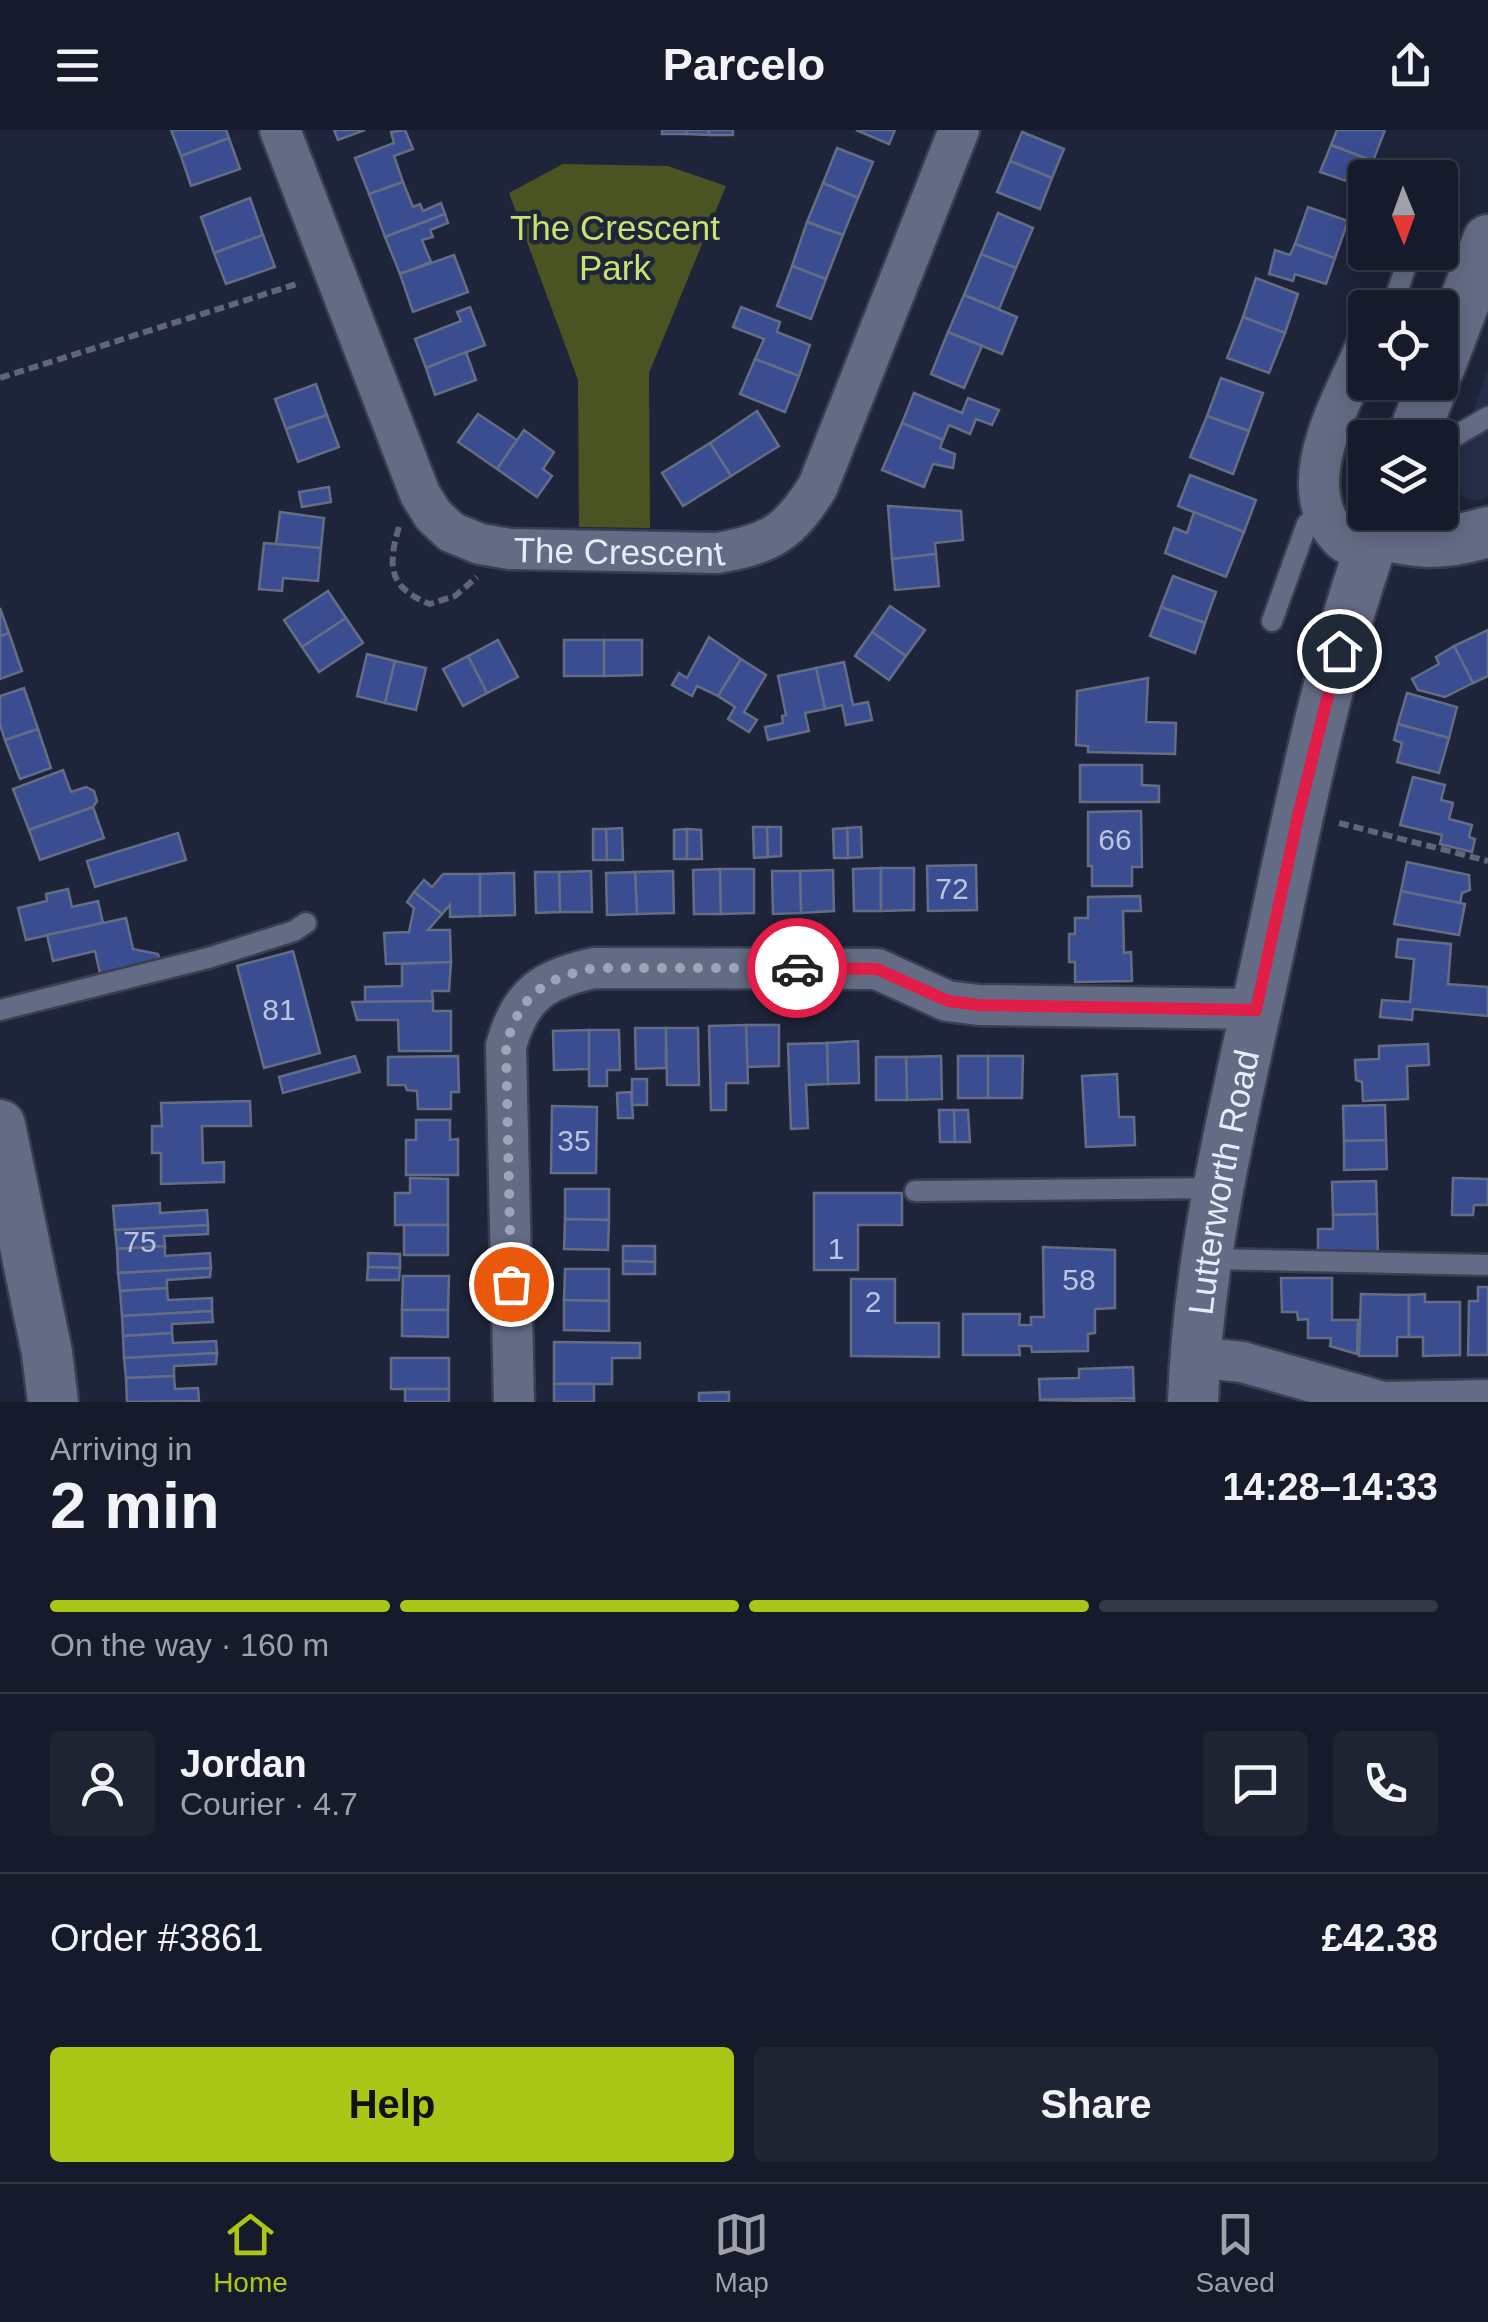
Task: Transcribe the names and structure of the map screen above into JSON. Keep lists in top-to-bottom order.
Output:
{
  "streets": {
    "street": ["The Crescent", "Lutterworth Road"]
  },
  "parks": ["The Crescent Park"],
  "house_numbers": [
    "66",
    "72",
    "81",
    "35",
    "75",
    "1",
    "58",
    "2"
  ],
  "north": "bottom",
  "page": {
    "header": "Parcelo",
    "heading": ["2 min", "Arriving in", "14:28–14:33"],
    "panel": [
      "Jordan",
      "Courier · 4.7",
      "Order #3861",
      "£42.38"
    ],
    "bar": "On the way · 160 m",
    "buttons": ["Help", "Share"],
    "tabs": ["Home", "Map", "Saved"]
  }
}
